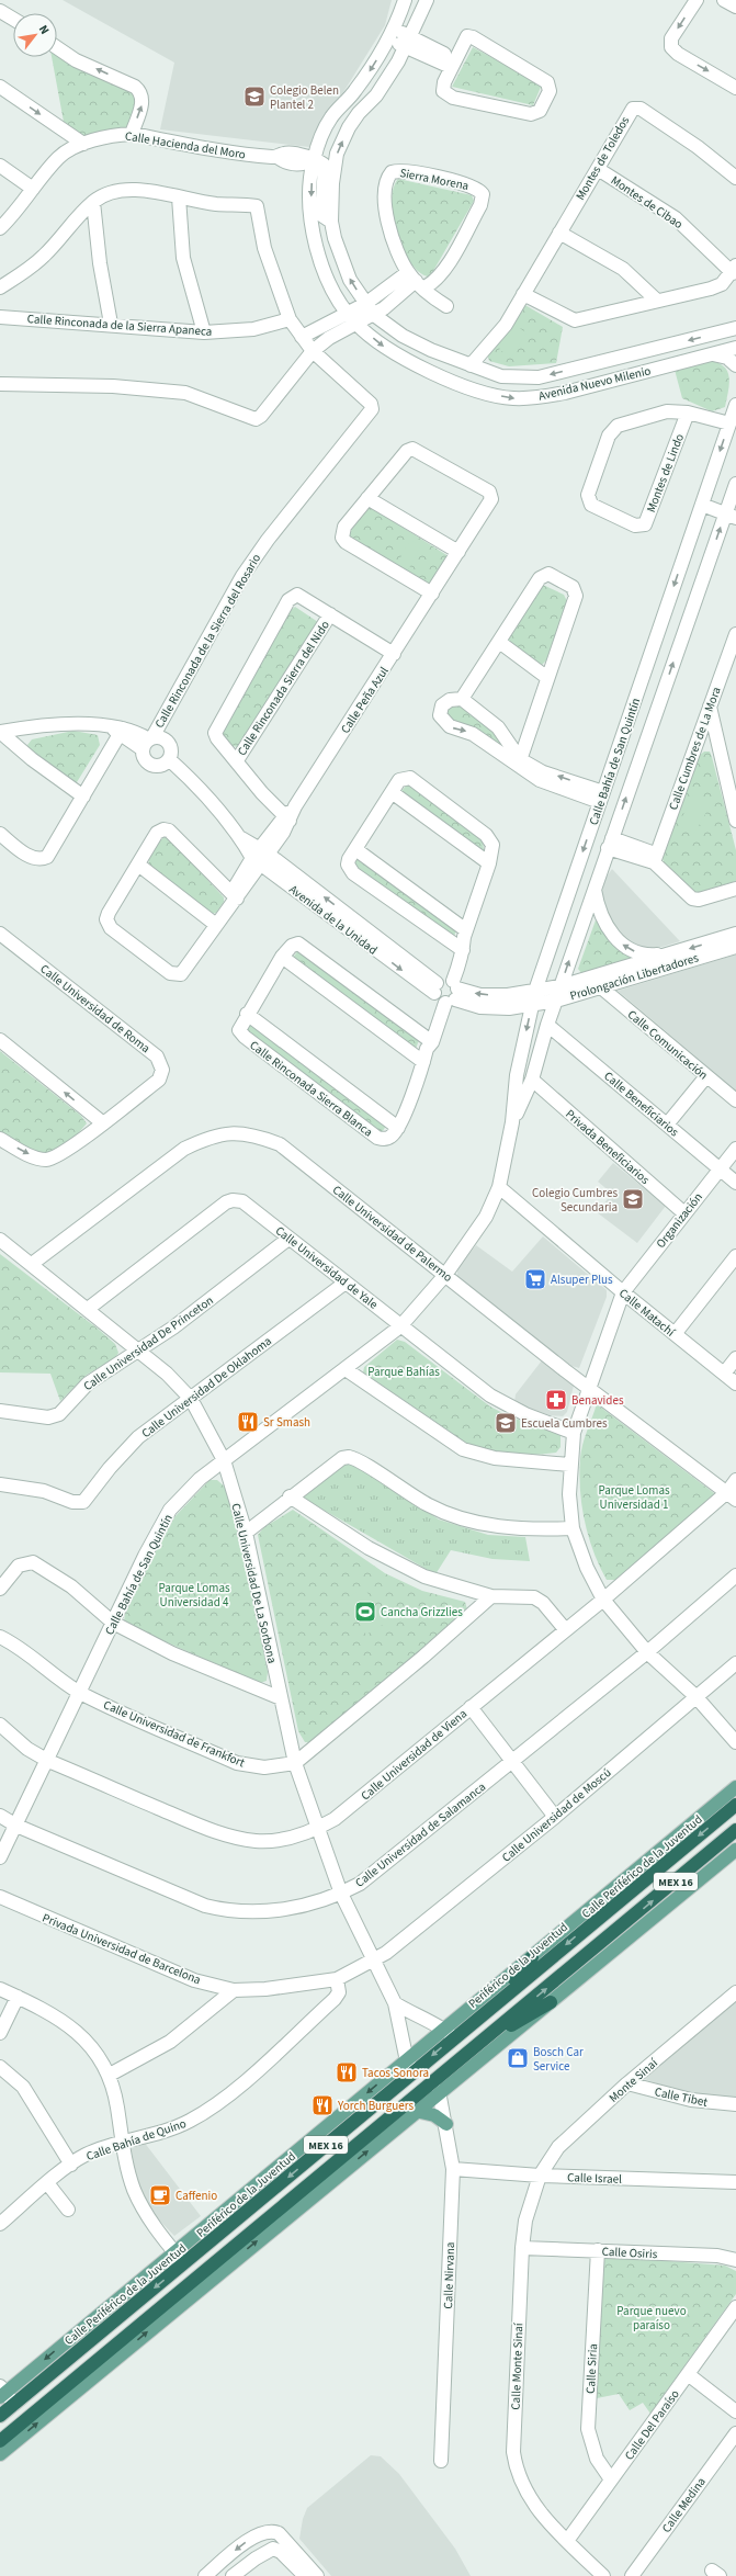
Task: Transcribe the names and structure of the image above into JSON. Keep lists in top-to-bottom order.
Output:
{
  "streets": {
    "highway": ["MEX 16", "Periférico de la Juventud"],
    "main road": ["Calle Periférico de la Juventud"],
    "street": [
      "Calle Hacienda del Moro",
      "Montes de Toledos",
      "Sierra Morena",
      "Montes de Cibao",
      "Calle Rinconada de la Sierra Apaneca",
      "Avenida Nuevo Milenio",
      "Montes de Lindo",
      "Calle Rinconada de la Sierra del Rosario",
      "Calle Rinconada Sierra del Nido",
      "Calle Peña Azul",
      "Calle Cumbres de La Mora",
      "Calle Bahía de San Quintín",
      "Avenida de la Unidad",
      "Prolongación Libertadores",
      "Calle Universidad de Roma",
      "Calle Comunicación",
      "Calle Rinconada Sierra Blanca",
      "Calle Beneficiarios",
      "Privada Beneficiarios",
      "Organización",
      "Calle Universidad de Palermo",
      "Calle Universidad de Yale",
      "Calle Matachí",
      "Calle Universidad De Princeton",
      "Calle Universidad De Oklahoma",
      "Calle Universidad De La Sorbona",
      "Calle Universidad de Frankfort",
      "Calle Universidad de Viena",
      "Calle Universidad de Moscú",
      "Calle Universidad de Salamanca",
      "Privada Universidad de Barcelona",
      "Monte Sinaí",
      "Calle Tibet",
      "Calle Bahía de Quino",
      "Calle Israel",
      "Calle Osiris",
      "Calle Nirvana",
      "Calle Monte Sinaí",
      "Calle Siria",
      "Calle Del Paraíso",
      "Calle Medina"
    ]
  },
  "crossings": [
    ["Calle Hacienda del Moro", "Avenida Nuevo Milenio"],
    ["Montes de Toledos", "Montes de Cibao"],
    ["Montes de Toledos", "Avenida Nuevo Milenio"],
    ["Sierra Morena", "Avenida Nuevo Milenio"],
    ["Calle Rinconada de la Sierra Apaneca", "Calle Rinconada de la Sierra del Rosario"],
    ["Montes de Lindo", "Calle Bahía de San Quintín"],
    ["Calle Rinconada de la Sierra del Rosario", "Avenida de la Unidad"],
    ["Calle Rinconada Sierra del Nido", "Calle Peña Azul"],
    ["Calle Peña Azul", "Avenida de la Unidad"],
    ["Calle Bahía de San Quintín", "Avenida de la Unidad"],
    ["Calle Bahía de San Quintín", "Prolongación Libertadores"],
    ["Calle Bahía de San Quintín", "Calle Beneficiarios"],
    ["Calle Bahía de San Quintín", "Privada Beneficiarios"],
    ["Calle Bahía de San Quintín", "Calle Universidad de Palermo"],
    ["Calle Bahía de San Quintín", "Calle Universidad de Yale"],
    ["Calle Bahía de San Quintín", "Calle Matachí"],
    ["Calle Bahía de San Quintín", "Calle Universidad De La Sorbona"],
    ["Calle Bahía de San Quintín", "Calle Universidad de Frankfort"],
    ["Calle Bahía de San Quintín", "Calle Universidad de Viena"],
    ["Calle Bahía de San Quintín", "Calle Universidad de Salamanca"],
    ["Avenida de la Unidad", "Prolongación Libertadores"],
    ["Prolongación Libertadores", "Calle Comunicación"],
    ["Calle Beneficiarios", "Organización"],
    ["Privada Beneficiarios", "Organización"],
    ["Organización", "Calle Universidad de Palermo"],
    ["Organización", "Calle Universidad de Yale"],
    ["Organización", "Calle Matachí"],
    ["Organización", "Calle Universidad de Viena"],
    ["Organización", "Calle Universidad de Moscú"],
    ["Organización", "Calle Universidad de Salamanca"],
    ["Calle Universidad de Palermo", "Calle Universidad De La Sorbona"],
    ["Calle Universidad de Palermo", "Calle Universidad de Viena"],
    ["Calle Universidad de Yale", "Calle Universidad De Princeton"],
    ["Calle Universidad de Yale", "Calle Universidad De Oklahoma"],
    ["Calle Universidad de Yale", "Calle Universidad De La Sorbona"],
    ["Calle Universidad De Princeton", "Calle Universidad De La Sorbona"],
    ["Calle Universidad De Oklahoma", "Calle Universidad De La Sorbona"],
    ["Calle Universidad De La Sorbona", "Calle Universidad de Frankfort"],
    ["Calle Universidad De La Sorbona", "Calle Universidad de Viena"],
    ["Calle Universidad De La Sorbona", "Calle Universidad de Moscú"],
    ["Calle Universidad De La Sorbona", "Calle Universidad de Salamanca"],
    ["Calle Universidad De La Sorbona", "Calle Periférico de la Juventud"],
    ["Calle Universidad De La Sorbona", "Privada Universidad de Barcelona"],
    ["Calle Universidad De La Sorbona", "Periférico de la Juventud"],
    ["Calle Universidad de Moscú", "Privada Universidad de Barcelona"],
    ["Calle Periférico de la Juventud", "Periférico de la Juventud"],
    ["Privada Universidad de Barcelona", "Calle Bahía de Quino"],
    ["Monte Sinaí", "Calle Tibet"],
    ["Monte Sinaí", "Calle Israel"],
    ["Monte Sinaí", "Calle Monte Sinaí"],
    ["Calle Israel", "Calle Nirvana"],
    ["Calle Israel", "Calle Monte Sinaí"],
    ["Calle Osiris", "Calle Monte Sinaí"],
    ["Calle Osiris", "Calle Siria"],
    ["Calle Monte Sinaí", "Calle Del Paraíso"],
    ["Calle Siria", "Calle Del Paraíso"]
  ],
  "parks": [
    "Parque Bahías",
    "Parque Lomas Universidad 1",
    "Parque Lomas Universidad 4",
    "Parque nuevo paraíso"
  ],
  "places": {
    "school or university": ["Colegio Belen Plantel 2", "Colegio Cumbres Secundaria", "Escuela Cumbres"],
    "supermarket": ["Alsuper Plus"],
    "pharmacy": ["Benavides"],
    "restaurant": ["Sr Smash", "Tacos Sonora", "Yorch Burguers"],
    "sports": ["Cancha Grizzlies"],
    "shop": ["Bosch Car Service"],
    "cafe": ["Caffenio"]
  },
  "north": "top right"
}
